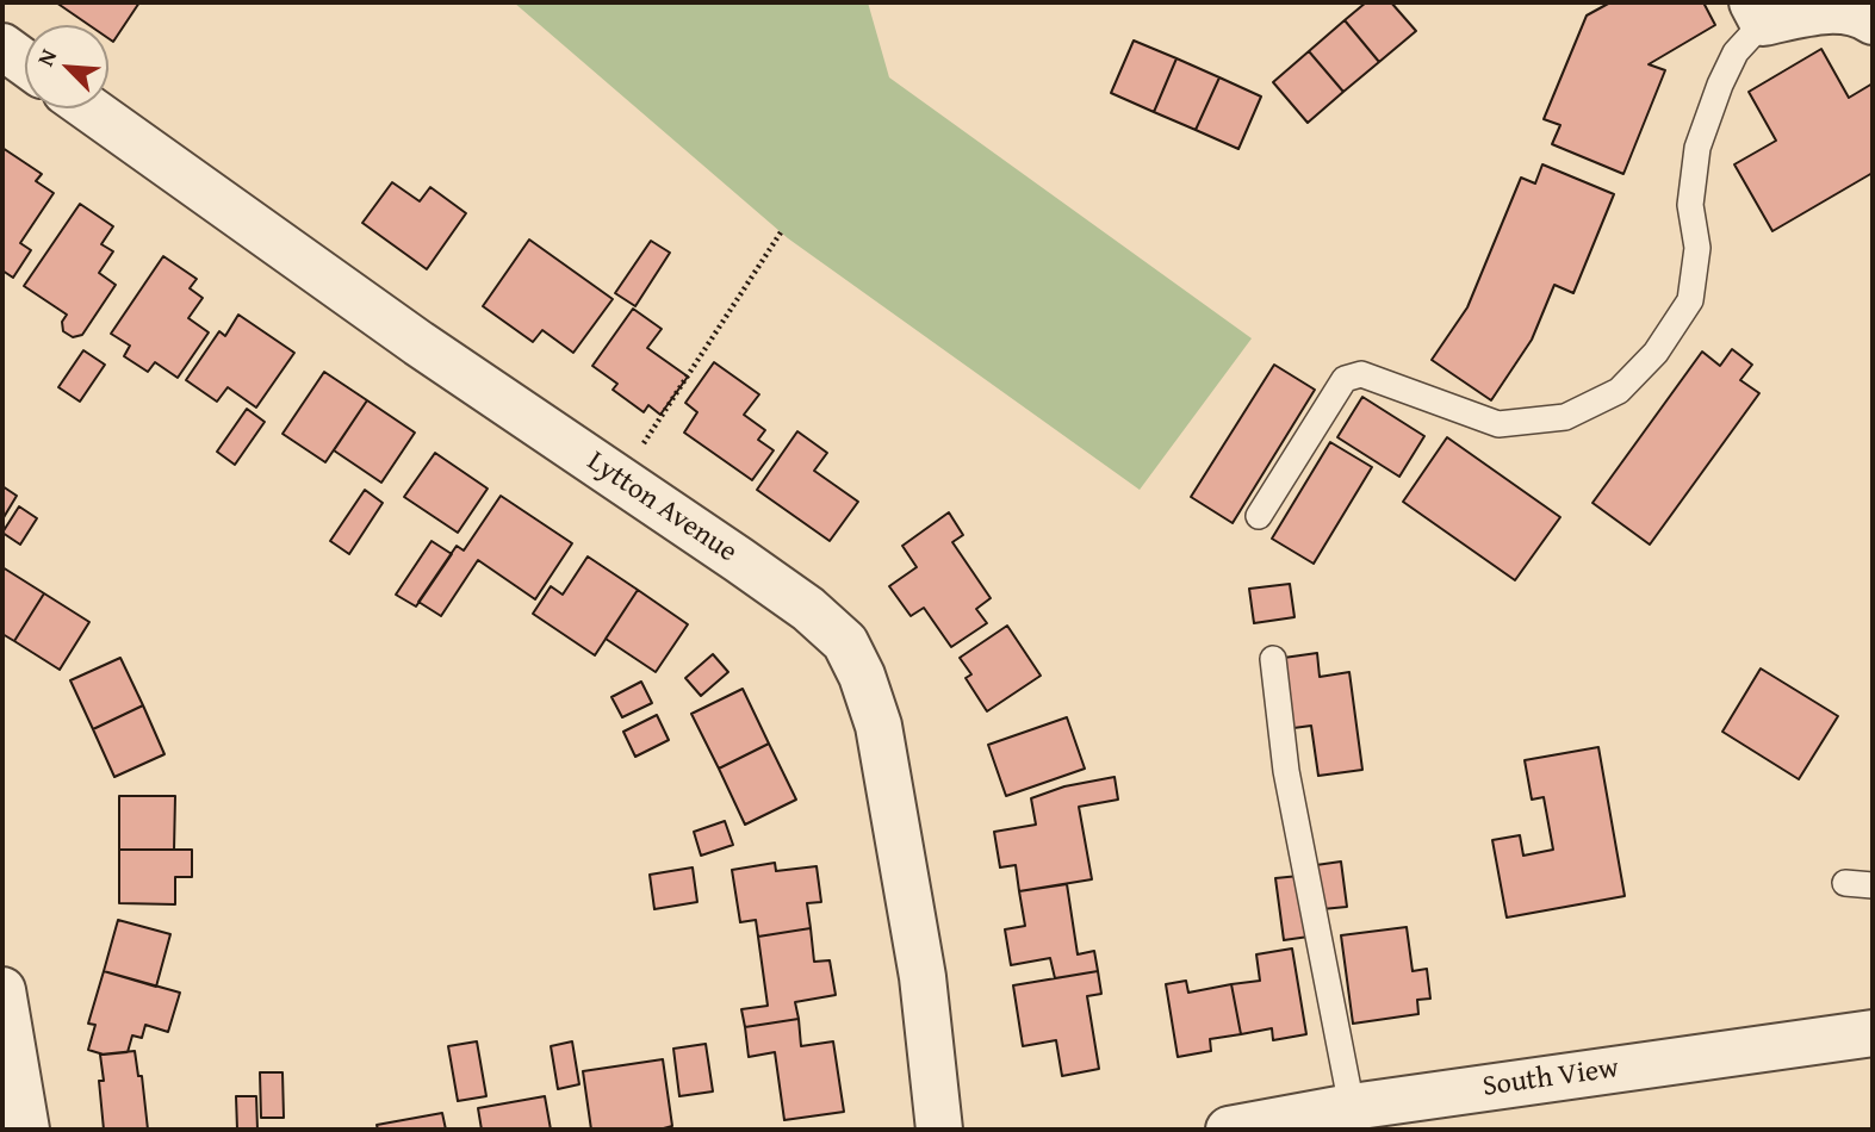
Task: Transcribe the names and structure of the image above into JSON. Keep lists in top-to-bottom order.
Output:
{
  "streets": {
    "street": ["Lytton Avenue", "South View"]
  },
  "north": "top left"
}
